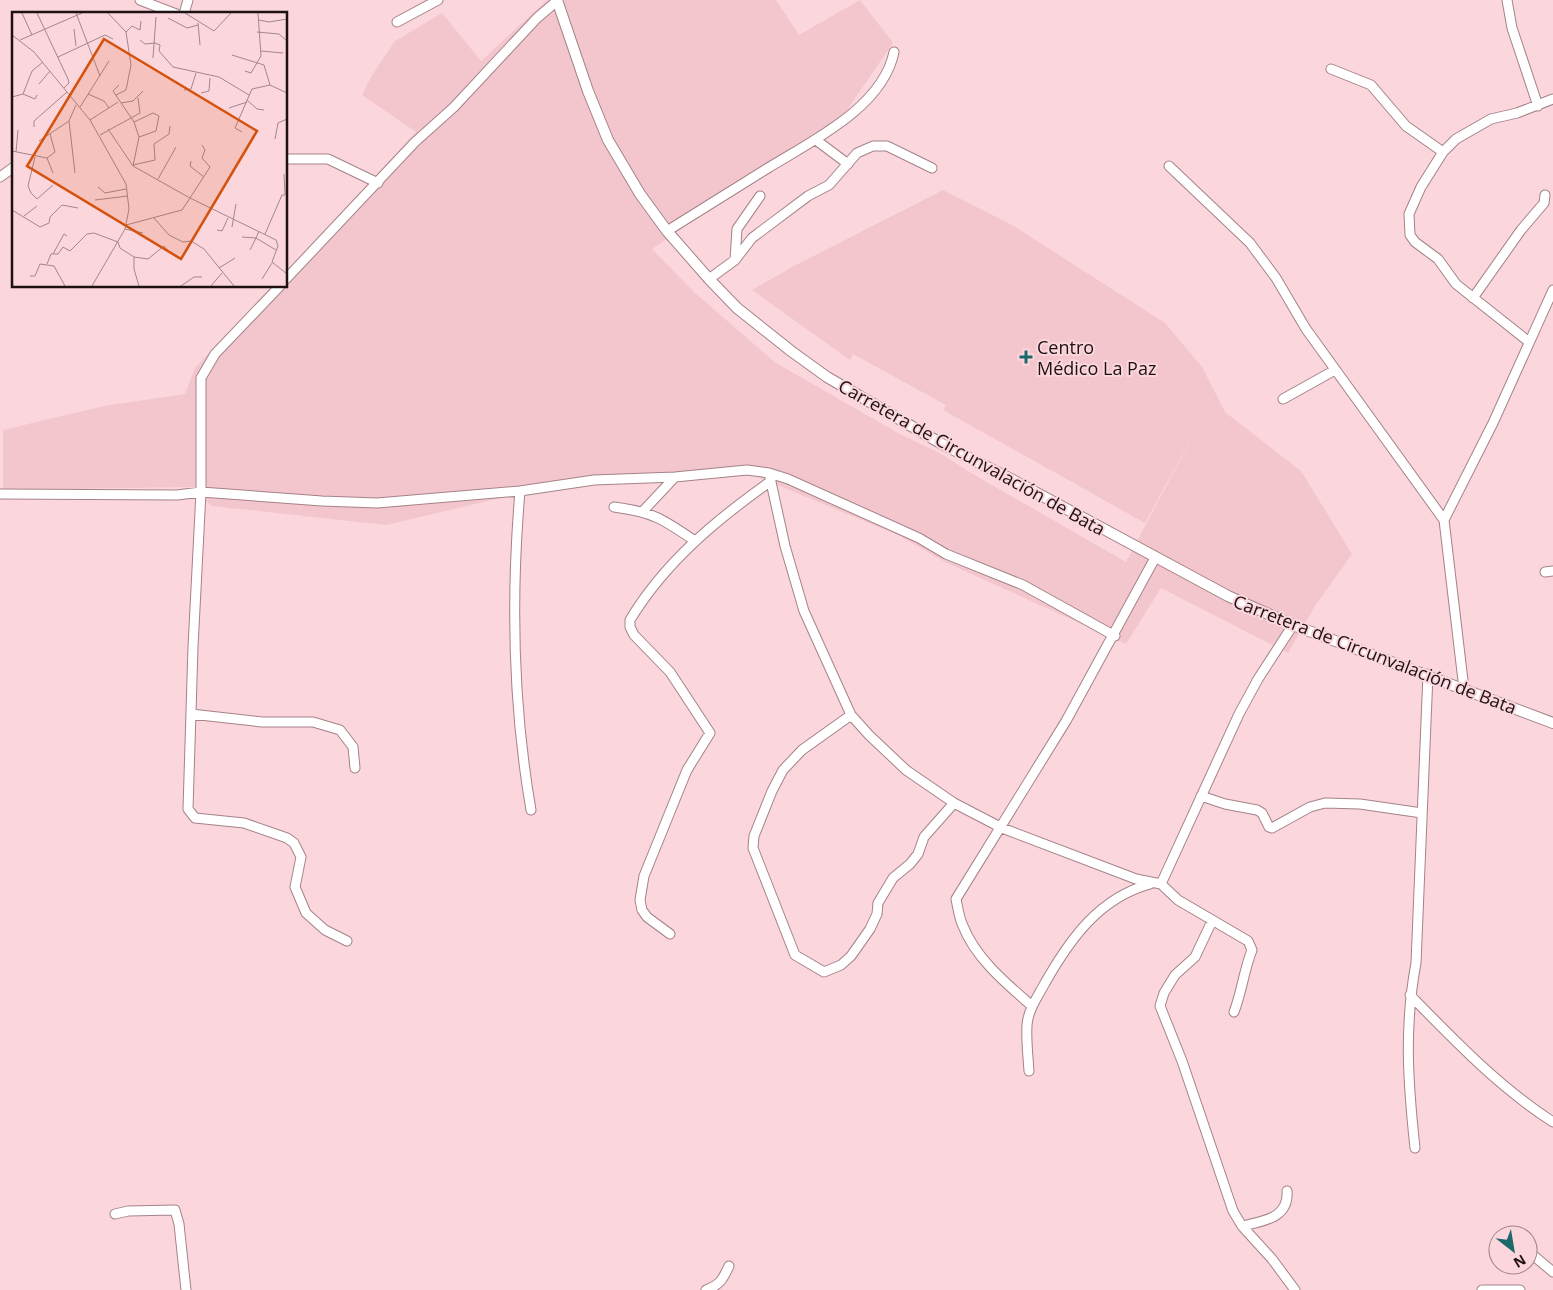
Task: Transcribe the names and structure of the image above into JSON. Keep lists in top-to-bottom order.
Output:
{
  "streets": {
    "main road": ["Carretera de Circunvalación de Bata"]
  },
  "places": {
    "health": ["Centro Médico La Paz"]
  },
  "north": "bottom right"
}
